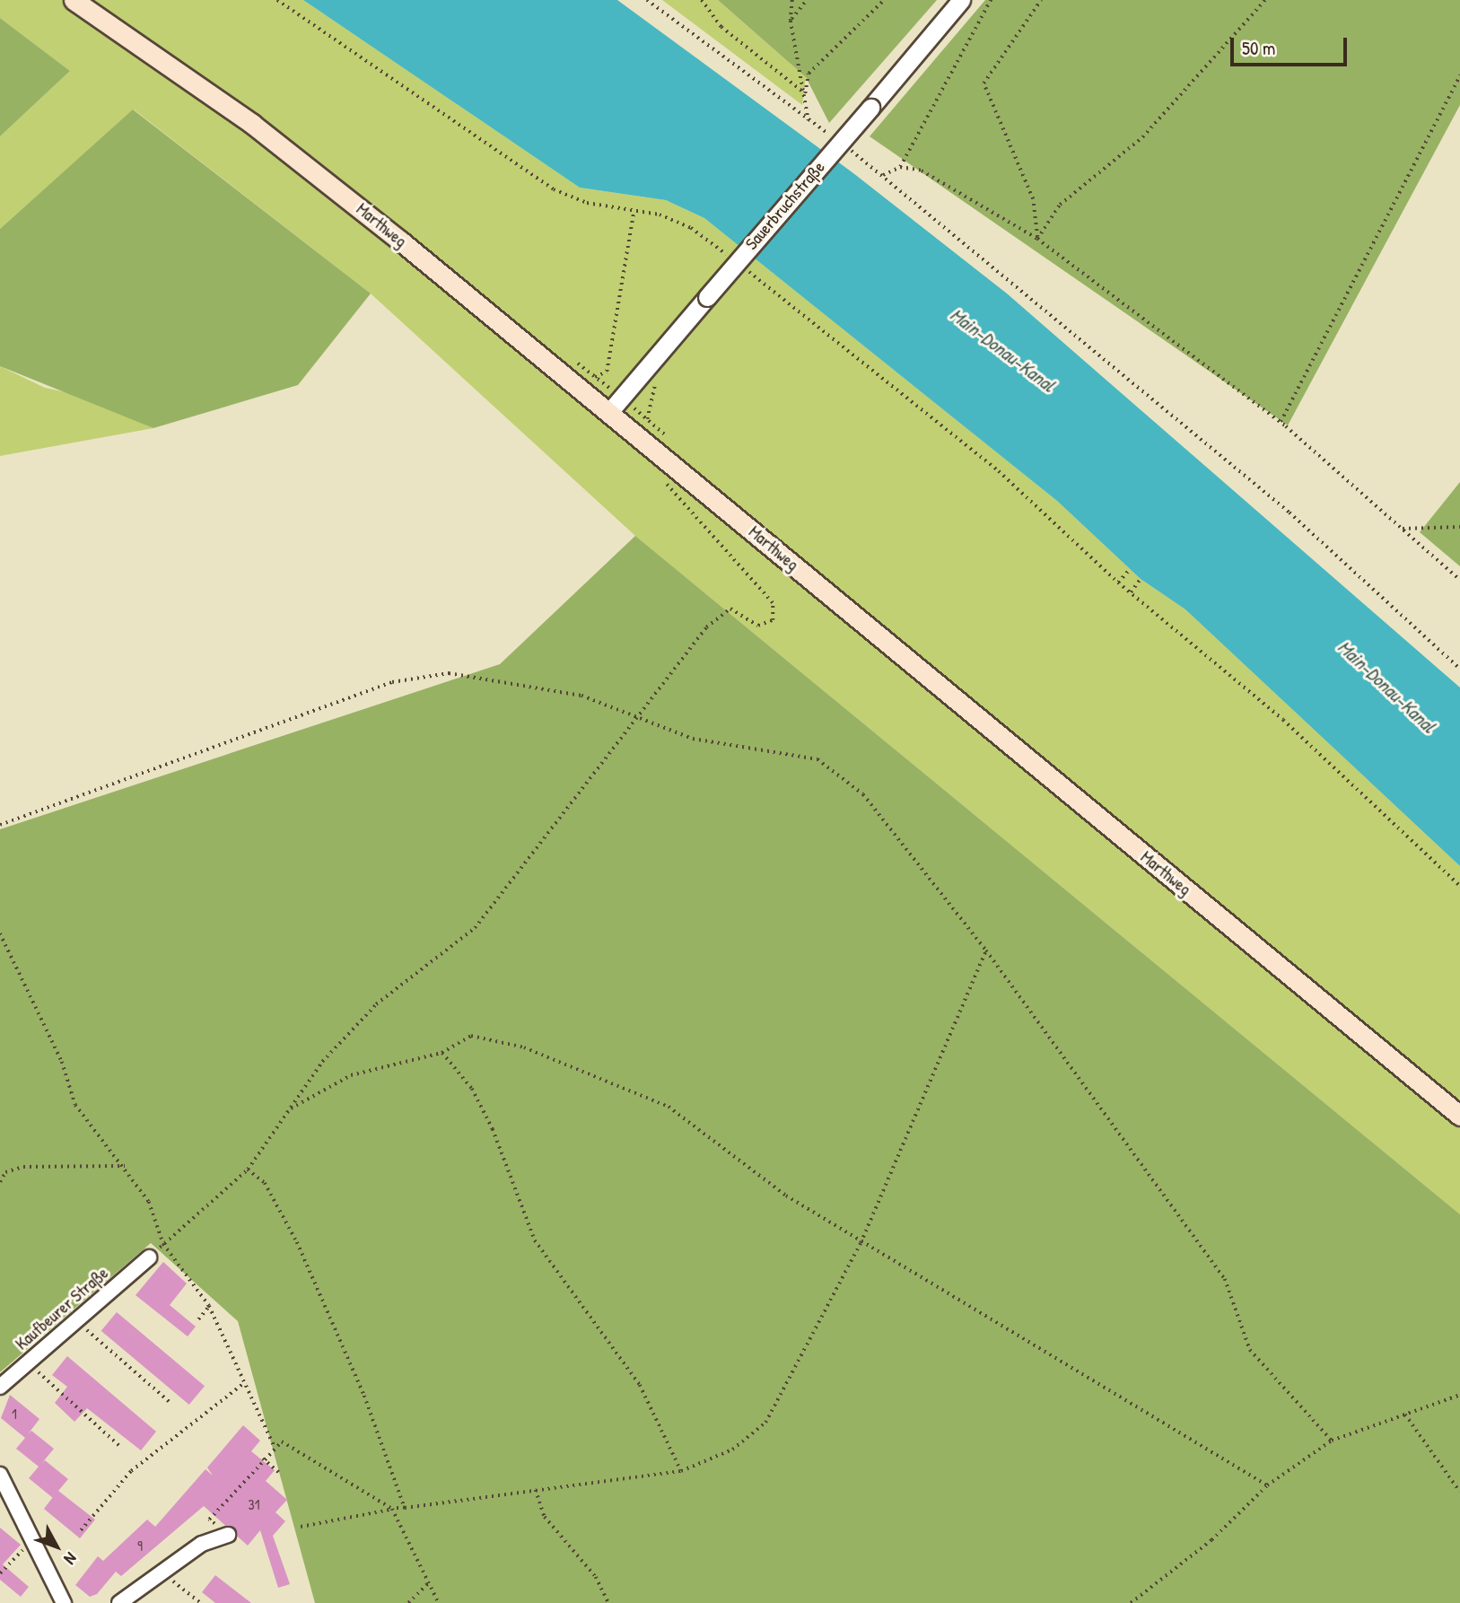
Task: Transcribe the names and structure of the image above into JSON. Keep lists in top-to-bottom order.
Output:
{
  "streets": {
    "main road": ["Marthweg"],
    "street": ["Sauerbruchstraße", "Kaufbeurer Straße"]
  },
  "crossings": [
    ["Sauerbruchstraße", "Marthweg"]
  ],
  "water": ["Main-Donau-Kanal"],
  "house_numbers": ["1", "31", "9"],
  "scale_bar": "50 m",
  "north": "bottom right"
}
